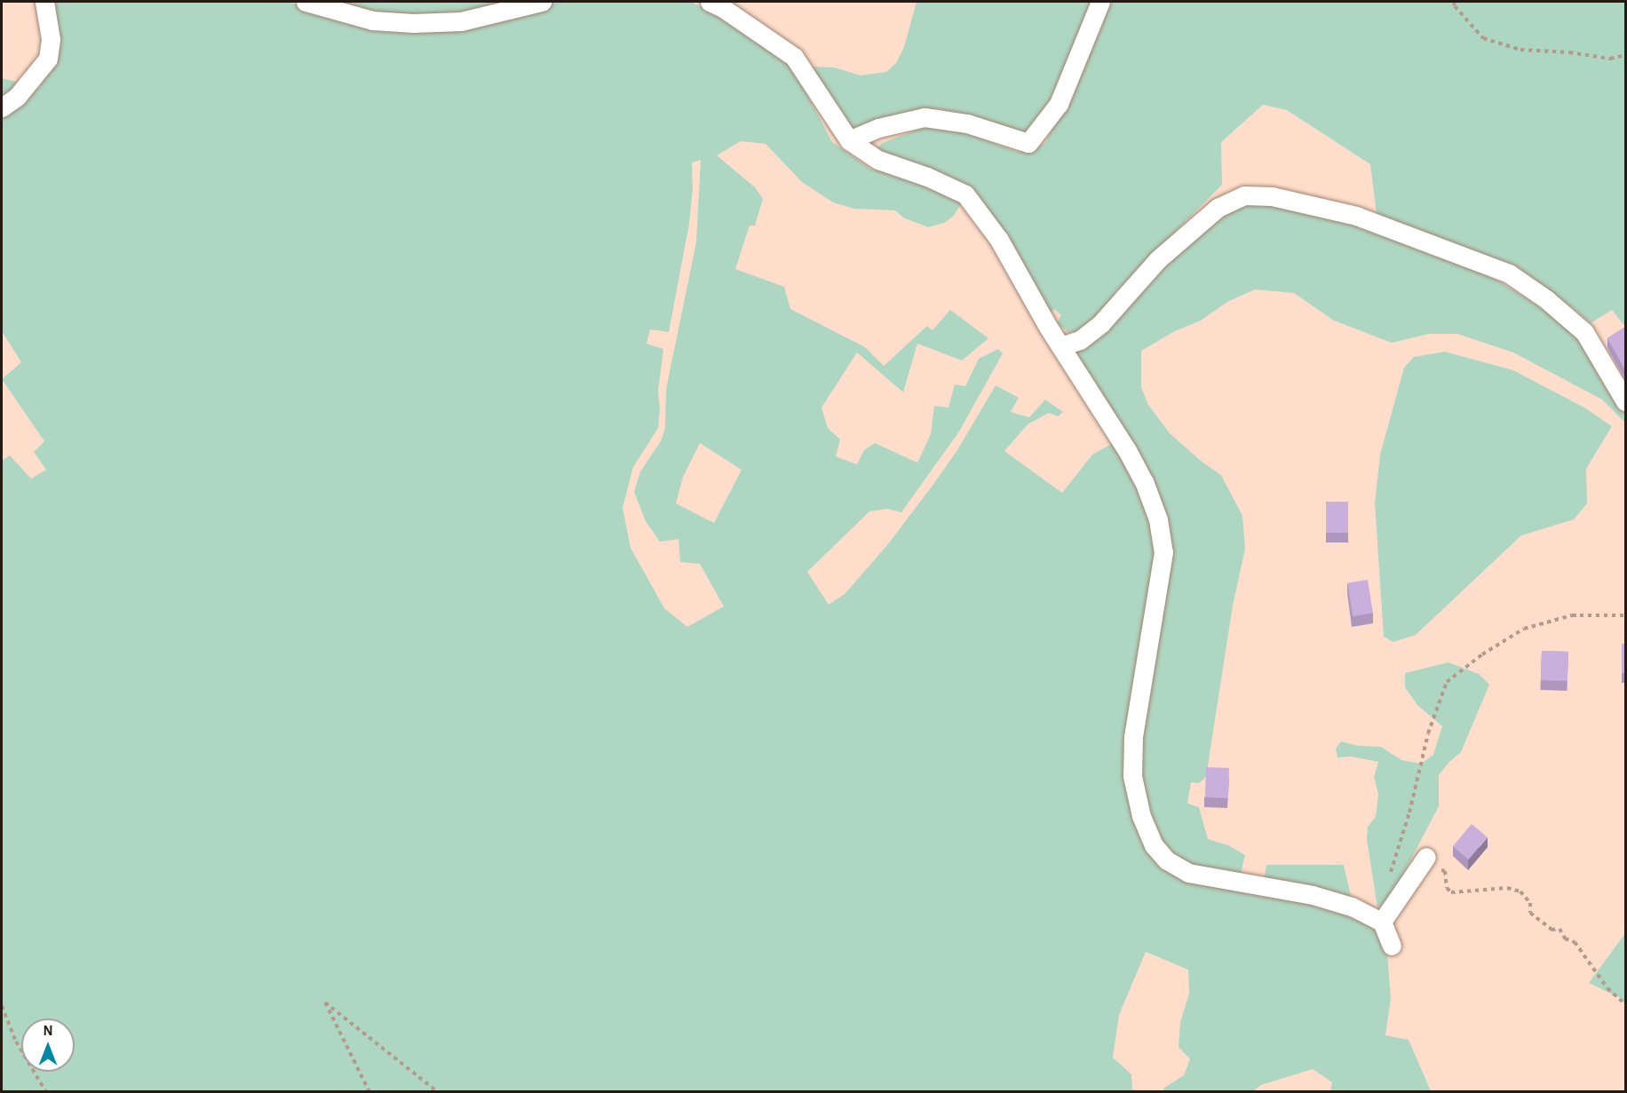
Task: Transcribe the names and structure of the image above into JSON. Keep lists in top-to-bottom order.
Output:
{
  "north": "top"
}
